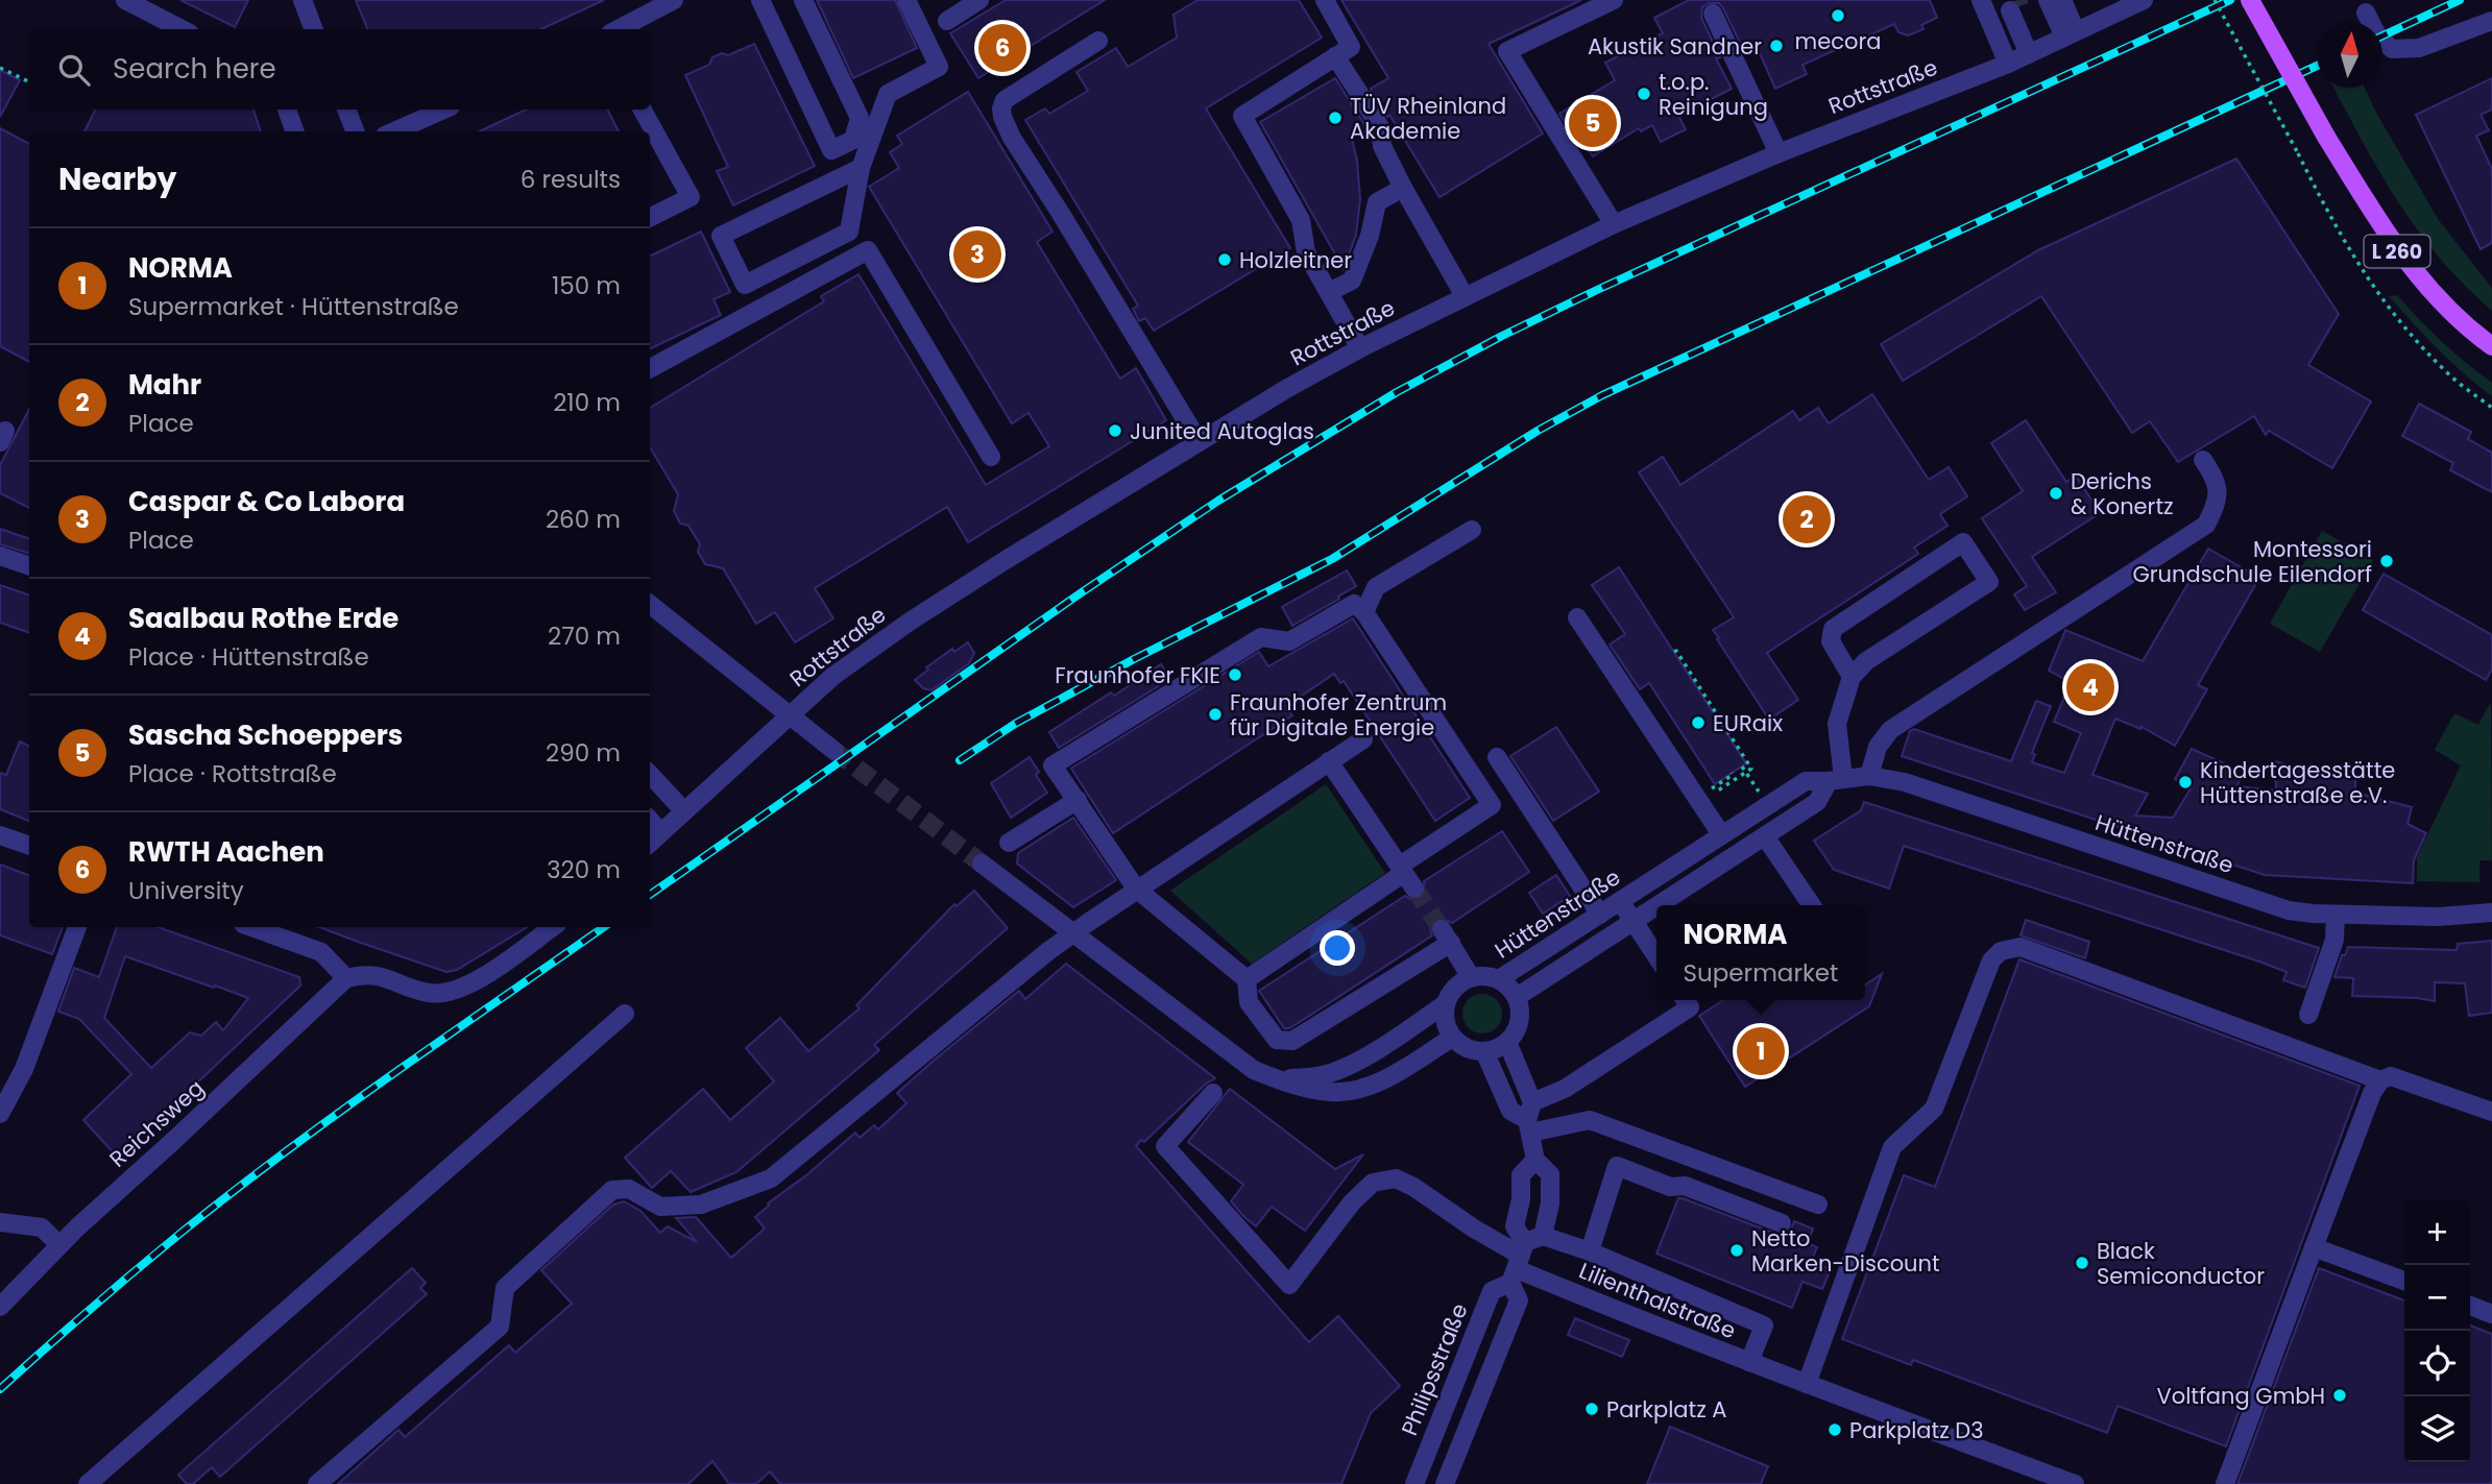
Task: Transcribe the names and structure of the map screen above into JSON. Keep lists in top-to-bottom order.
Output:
{
  "streets": {
    "main road": ["L 260"],
    "street": [
      "Rottstraße",
      "Hüttenstraße",
      "Reichsweg",
      "Lilienthalstraße",
      "Philipsstraße"
    ]
  },
  "crossings": [
    ["Lilienthalstraße", "Philipsstraße"]
  ],
  "places": [
    "mecora",
    "Akustik Sandner",
    "t.o.p. Reinigung",
    "TÜV Rheinland Akademie",
    "Holzleitner",
    "Junited Autoglas",
    "Derichs & Konertz",
    "Montessori Grundschule Eilendorf",
    "Fraunhofer FKIE",
    "Fraunhofer Zentrum für Digitale Energie",
    "EURaix",
    "Kindertagesstätte Hüttenstraße e.V.",
    "Netto Marken-Discount",
    "Black Semiconductor",
    "Voltfang GmbH",
    "Parkplatz A",
    "Parkplatz D3"
  ],
  "north": "top",
  "page": {
    "pins": [
      "6",
      "5",
      "3",
      "2",
      "4",
      "1"
    ],
    "search": "Search here",
    "heading": ["Nearby", "6 results"],
    "list": [
      {
        "mark": "1",
        "name": "NORMA",
        "note": "Supermarket · Hüttenstraße",
        "value": "150 m"
      },
      {
        "mark": "2",
        "name": "Mahr",
        "note": "Place",
        "value": "210 m"
      },
      {
        "mark": "3",
        "name": "Caspar & Co Labora",
        "note": "Place",
        "value": "260 m"
      },
      {
        "mark": "4",
        "name": "Saalbau Rothe Erde",
        "note": "Place · Hüttenstraße",
        "value": "270 m"
      },
      {
        "mark": "5",
        "name": "Sascha Schoeppers",
        "note": "Place · Rottstraße",
        "value": "290 m"
      },
      {
        "mark": "6",
        "name": "RWTH Aachen",
        "note": "University",
        "value": "320 m"
      }
    ],
    "popup": ["NORMA", "Supermarket"],
    "map_buttons": ["+", "−"]
  }
}
